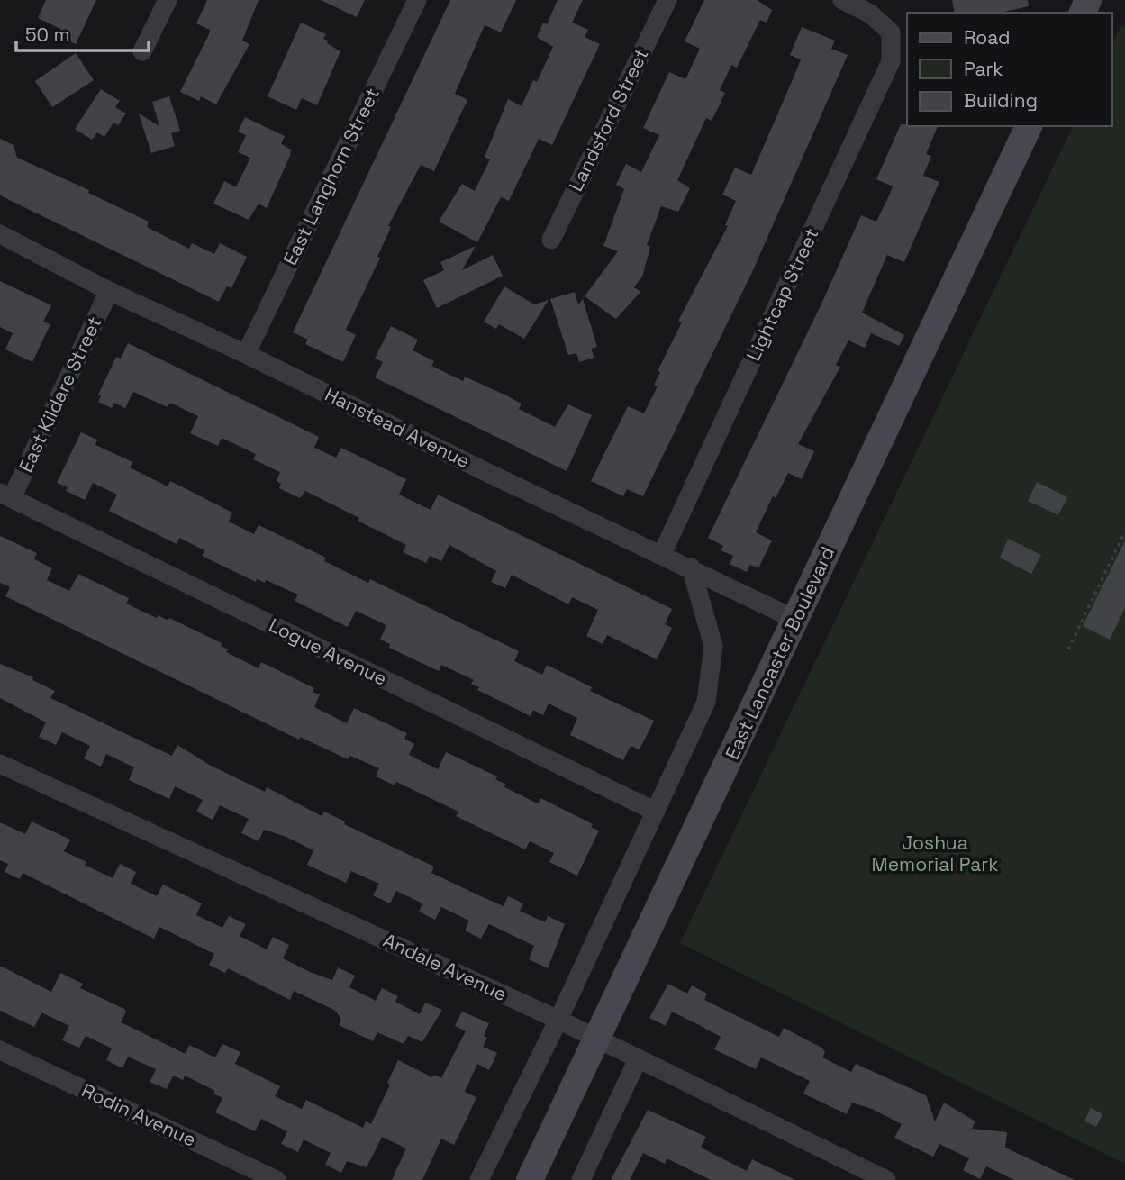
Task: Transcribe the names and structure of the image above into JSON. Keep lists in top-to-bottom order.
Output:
{
  "streets": {
    "main road": ["East Lancaster Boulevard"],
    "street": [
      "Landsford Street",
      "East Langhorn Street",
      "Lightcap Street",
      "East Kildare Street",
      "Hanstead Avenue",
      "Logue Avenue",
      "Andale Avenue",
      "Rodin Avenue"
    ]
  },
  "crossings": [
    ["East Langhorn Street", "Hanstead Avenue"],
    ["Lightcap Street", "Hanstead Avenue"],
    ["East Kildare Street", "Hanstead Avenue"],
    ["East Kildare Street", "Logue Avenue"],
    ["Hanstead Avenue", "East Lancaster Boulevard"],
    ["East Lancaster Boulevard", "Andale Avenue"]
  ],
  "parks": ["Joshua Memorial Park"],
  "legend": ["Road", "Park", "Building"],
  "scale_bar": "50 m"
}
